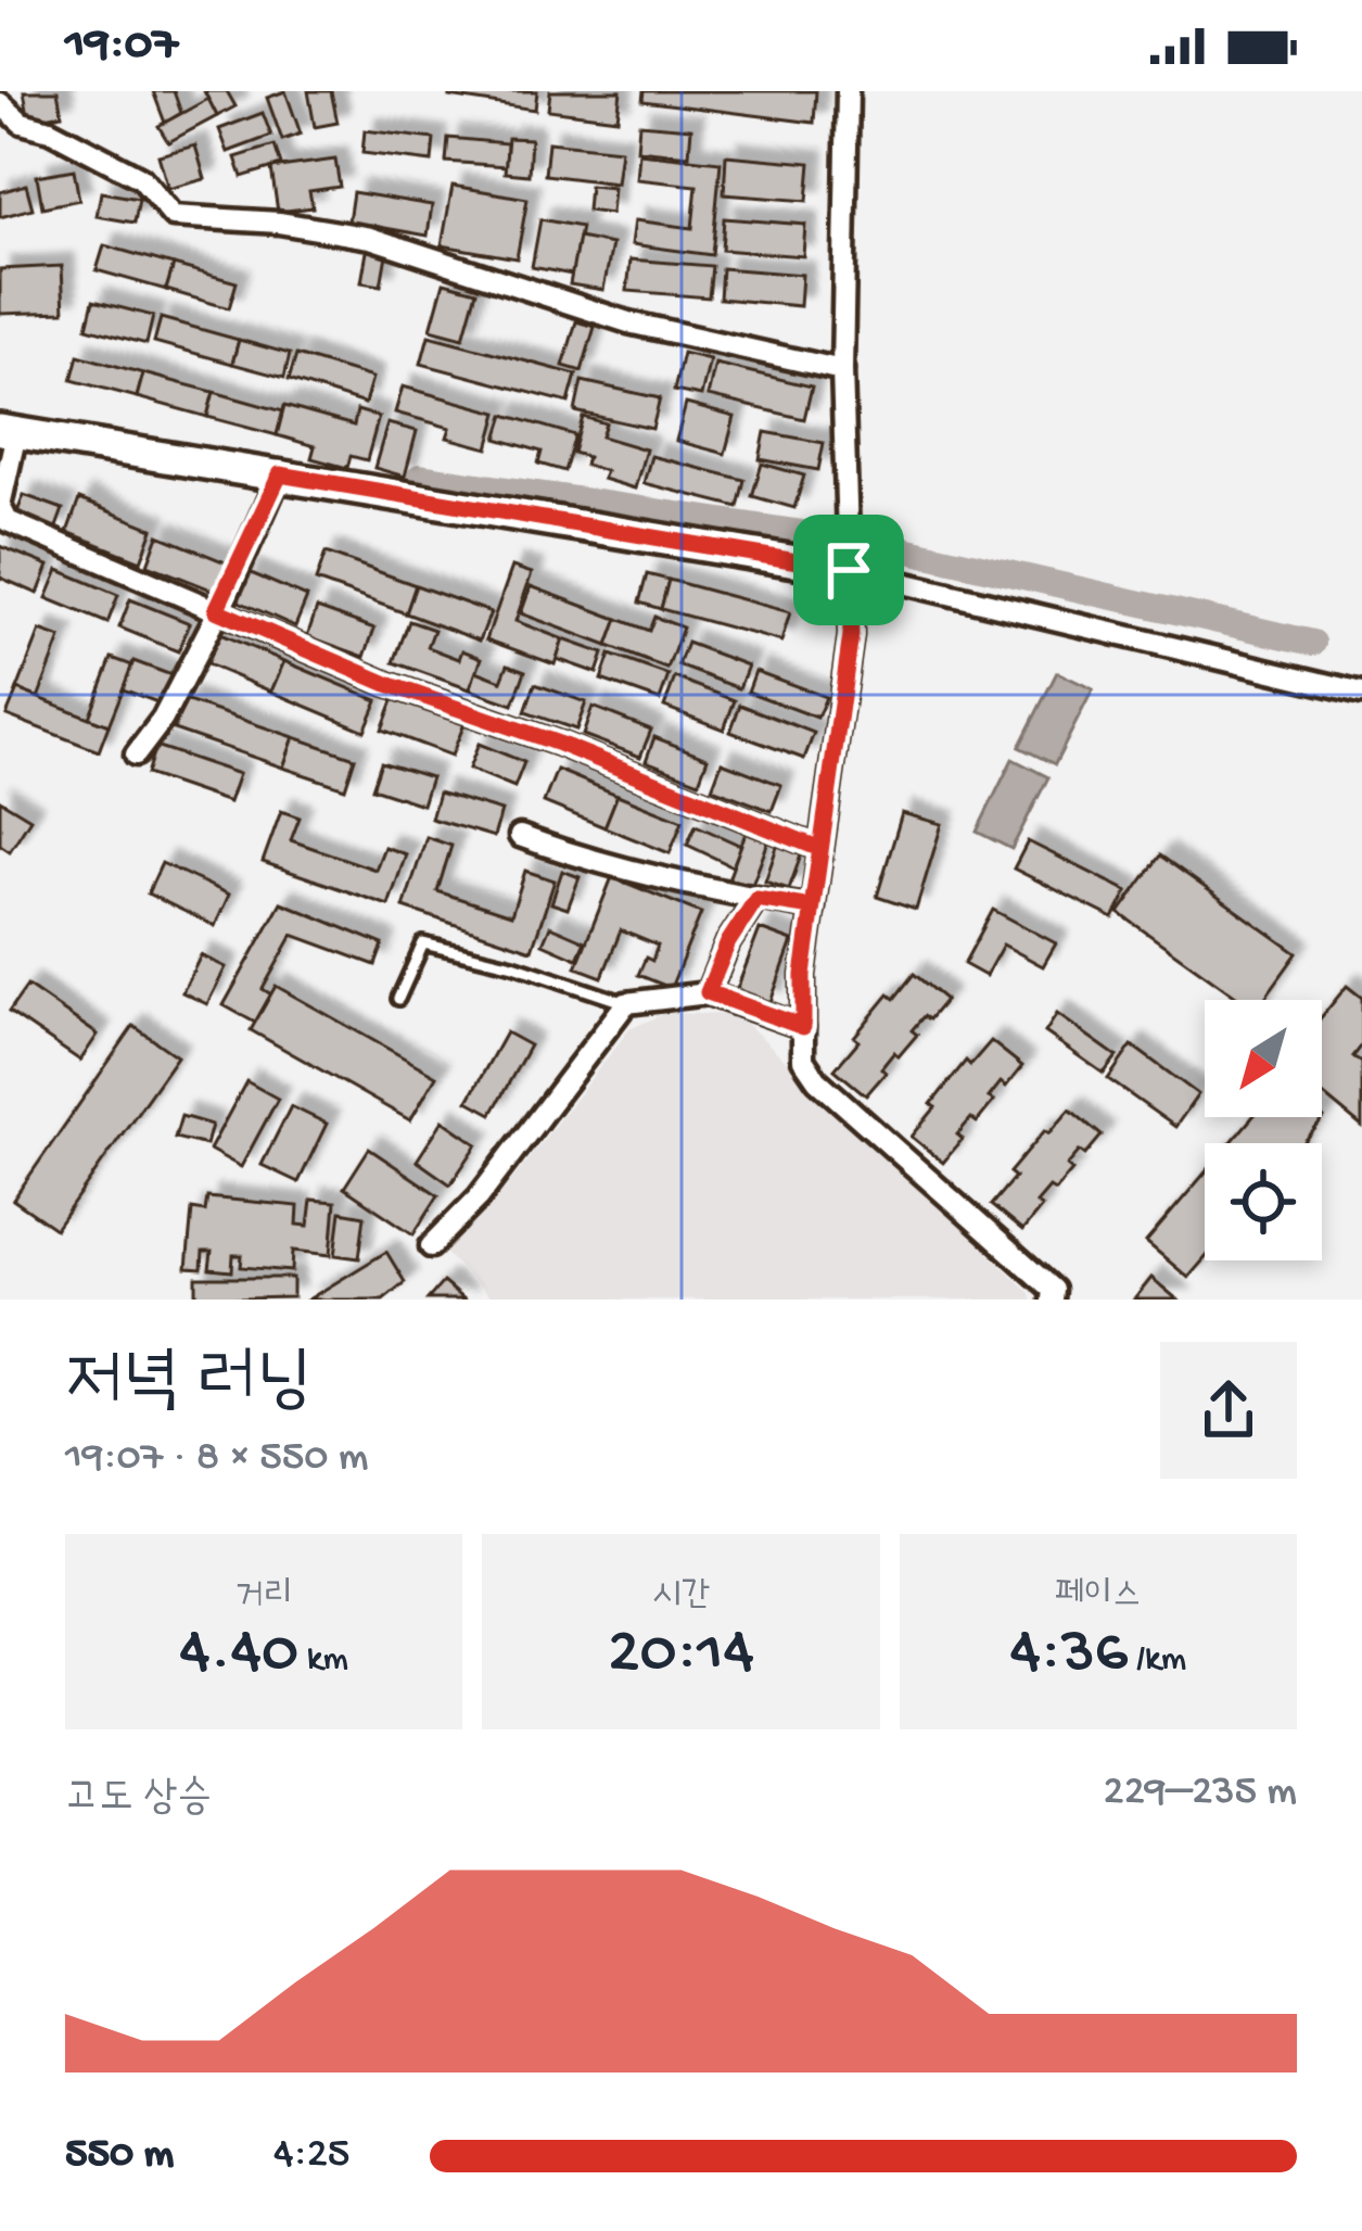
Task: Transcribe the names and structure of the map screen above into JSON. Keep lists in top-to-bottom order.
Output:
{
  "north": "bottom left",
  "page": {
    "status": "19:07",
    "heading": ["저녁 러닝", "19:07 · 8 × 550 m"],
    "stats": [
      ["거리", "4.40 km"],
      ["시간", "20:14"],
      ["페이스", "4:36 /km"]
    ],
    "chart": ["고도 상승", "229–235 m"],
    "list": [
      {
        "name": "550 m",
        "note": "4:25"
      }
    ]
  }
}
